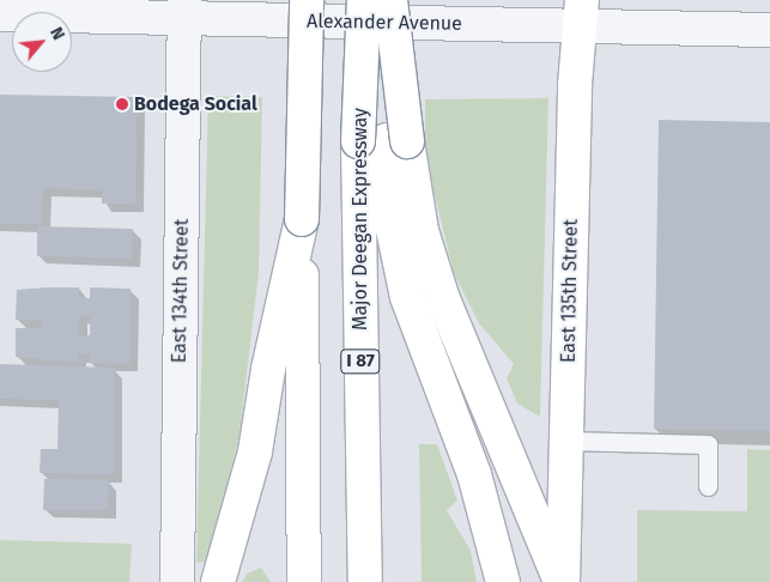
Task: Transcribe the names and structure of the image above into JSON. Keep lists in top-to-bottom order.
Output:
{
  "streets": {
    "main road": ["Major Deegan Expressway", "East 135th Street", "I 87"],
    "street": ["Alexander Avenue", "East 134th Street"]
  },
  "crossings": [
    ["Alexander Avenue", "East 134th Street"],
    ["Alexander Avenue", "East 135th Street"]
  ],
  "places": ["Bodega Social"],
  "north": "top right"
}
